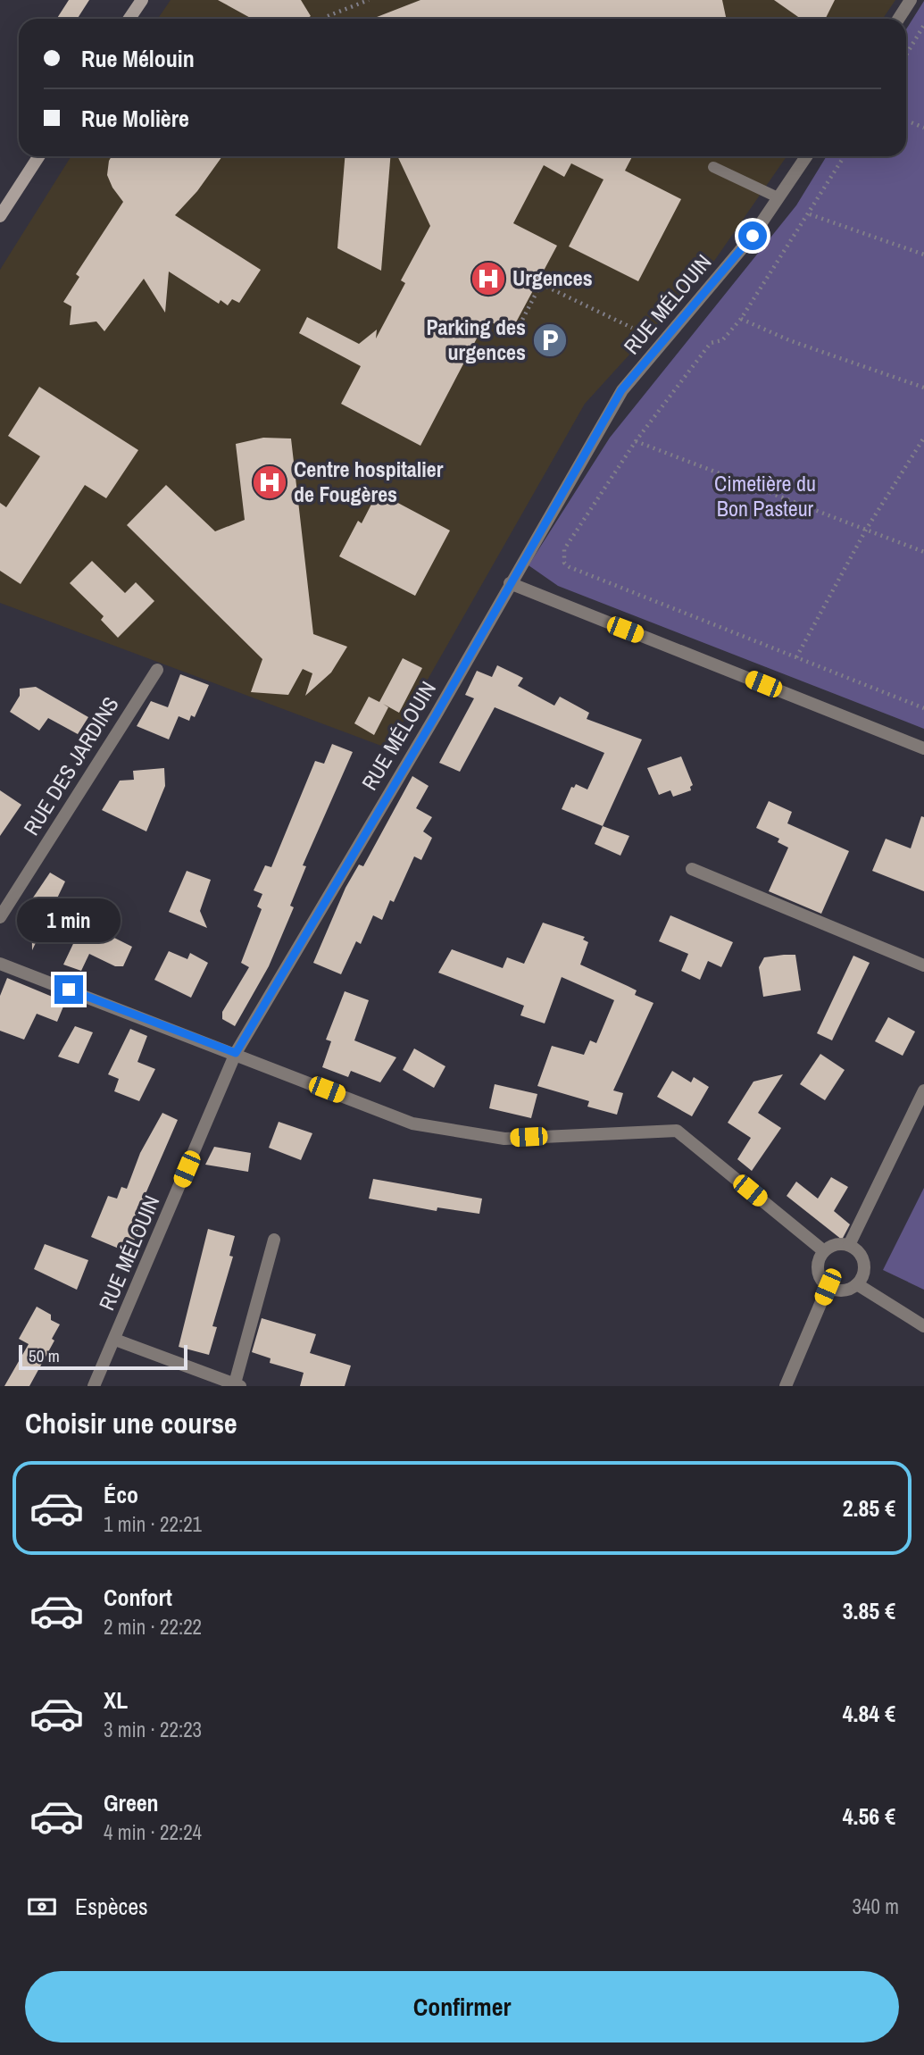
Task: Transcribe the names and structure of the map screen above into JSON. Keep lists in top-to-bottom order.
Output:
{
  "streets": {
    "street": ["RUE MÉLOUIN", "RUE DES JARDINS"]
  },
  "parks": ["Cimetière du Bon Pasteur"],
  "places": {
    "hospital": ["Urgences", "Centre hospitalier de Fougères"],
    "parking": ["Parking des urgences"]
  },
  "scale_bar": "50 m",
  "page": {
    "banner": ["Rue Mélouin", "Rue Molière"],
    "bubble": "1 min",
    "scale": "50 m",
    "heading": "Choisir une course",
    "list": [
      {
        "name": "Éco",
        "note": "1 min · 22:21",
        "value": "2.85 €"
      },
      {
        "name": "Confort",
        "note": "2 min · 22:22",
        "value": "3.85 €"
      },
      {
        "name": "XL",
        "note": "3 min · 22:23",
        "value": "4.84 €"
      },
      {
        "name": "Green",
        "note": "4 min · 22:24",
        "value": "4.56 €"
      }
    ],
    "pay": ["Espèces", "340 m"],
    "buttons": "Confirmer"
  }
}
